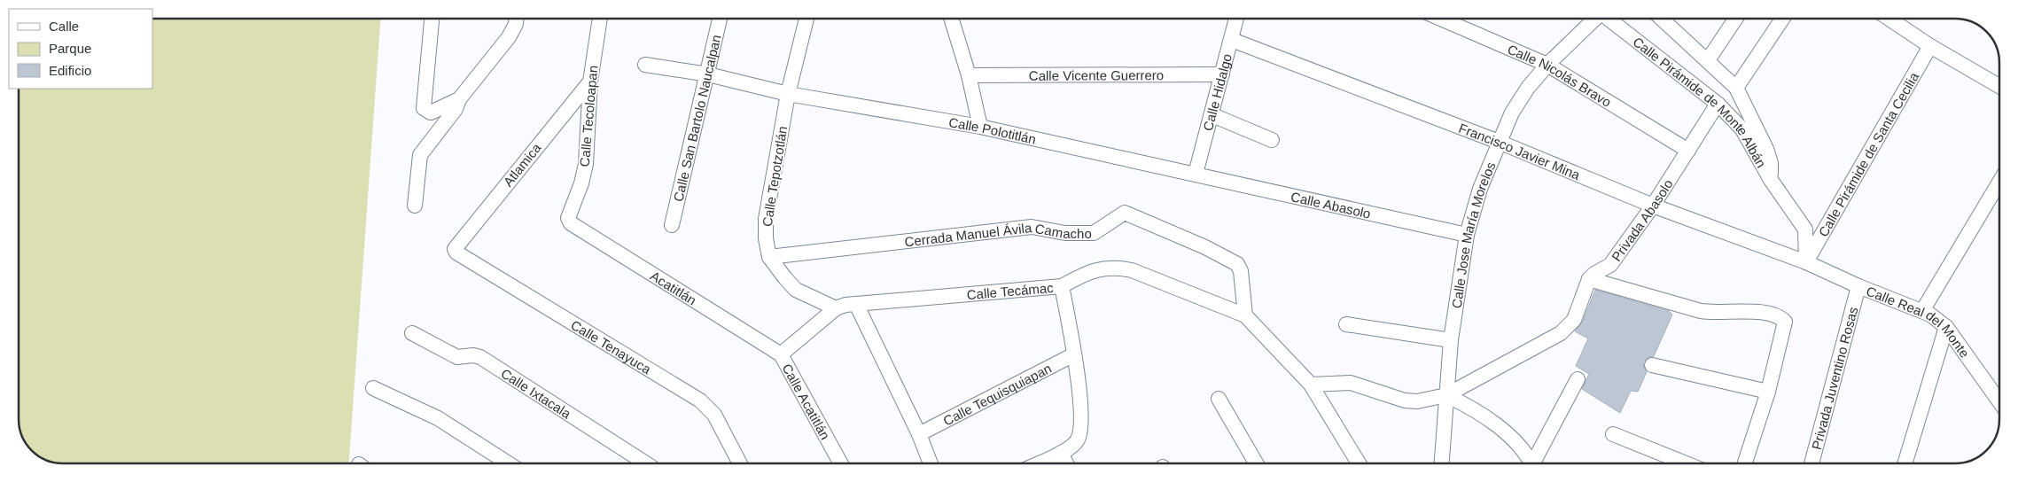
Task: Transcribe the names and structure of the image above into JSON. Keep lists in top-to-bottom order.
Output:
{
  "streets": {
    "street": [
      "Calle Vicente Guerrero",
      "Calle Nicolás Bravo",
      "Calle Hidalgo",
      "Calle Pirámide de Monte Albán",
      "Calle Tecoloapan",
      "Calle San Bartolo Naucalpan",
      "Calle Polotitlán",
      "Francisco Javier Mina",
      "Calle Pirámide de Santa Cecilia",
      "Atlamica",
      "Calle Tepotzotlán",
      "Calle Abasolo",
      "Privada Abasolo",
      "Calle Jose María Morelos",
      "Cerrada Manuel Ávila Camacho",
      "Acatitlán",
      "Calle Tecámac",
      "Calle Real del Monte",
      "Calle Tenayuca",
      "Privada Juventino Rosas",
      "Calle Ixtacala",
      "Calle Tequisquiapan",
      "Calle Acatitlán"
    ]
  },
  "crossings": [
    ["Calle Vicente Guerrero", "Calle Hidalgo"],
    ["Calle Nicolás Bravo", "Privada Abasolo"],
    ["Calle Nicolás Bravo", "Calle Jose María Morelos"],
    ["Calle Hidalgo", "Calle Polotitlán"],
    ["Calle Hidalgo", "Francisco Javier Mina"],
    ["Calle Hidalgo", "Calle Abasolo"],
    ["Calle Pirámide de Monte Albán", "Francisco Javier Mina"],
    ["Calle Pirámide de Monte Albán", "Calle Pirámide de Santa Cecilia"],
    ["Calle Pirámide de Monte Albán", "Privada Abasolo"],
    ["Calle Pirámide de Monte Albán", "Calle Real del Monte"],
    ["Calle Tecoloapan", "Atlamica"],
    ["Calle Tecoloapan", "Acatitlán"],
    ["Calle San Bartolo Naucalpan", "Calle Polotitlán"],
    ["Calle Polotitlán", "Calle Tepotzotlán"],
    ["Calle Polotitlán", "Calle Abasolo"],
    ["Francisco Javier Mina", "Calle Pirámide de Santa Cecilia"],
    ["Francisco Javier Mina", "Privada Abasolo"],
    ["Francisco Javier Mina", "Calle Jose María Morelos"],
    ["Francisco Javier Mina", "Calle Real del Monte"],
    ["Calle Pirámide de Santa Cecilia", "Calle Real del Monte"],
    ["Atlamica", "Calle Tenayuca"],
    ["Calle Tepotzotlán", "Cerrada Manuel Ávila Camacho"],
    ["Calle Tepotzotlán", "Calle Tecámac"],
    ["Calle Abasolo", "Calle Jose María Morelos"],
    ["Acatitlán", "Calle Acatitlán"],
    ["Calle Tecámac", "Calle Tequisquiapan"],
    ["Calle Real del Monte", "Privada Juventino Rosas"]
  ],
  "legend": ["Calle", "Parque", "Edificio"]
}
